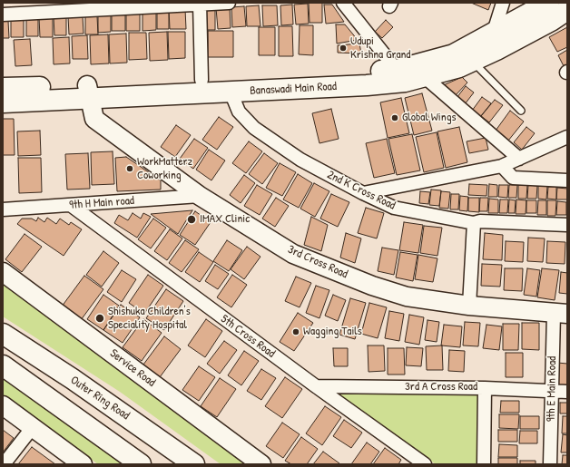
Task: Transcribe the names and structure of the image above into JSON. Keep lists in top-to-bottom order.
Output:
{
  "streets": {
    "main road": ["Banaswadi Main Road", "Outer Ring Road"],
    "street": [
      "2nd K Cross Road",
      "9th H Main road",
      "3rd Cross Road",
      "5th Cross Road",
      "Service Road",
      "3rd A Cross Road",
      "9th E Main Road"
    ]
  },
  "crossings": [
    ["Banaswadi Main Road", "2nd K Cross Road"],
    ["Banaswadi Main Road", "3rd Cross Road"],
    ["9th H Main road", "3rd Cross Road"],
    ["9th H Main road", "5th Cross Road"],
    ["3rd Cross Road", "9th E Main Road"],
    ["5th Cross Road", "3rd A Cross Road"],
    ["3rd A Cross Road", "9th E Main Road"]
  ],
  "places": [
    "Udupi Krishna Grand",
    "Global Wings",
    "WorkMatterz Coworking",
    "IMAX Clinic",
    "Shishuka Children's Speciality Hospital",
    "Wagging Tails"
  ]
}
